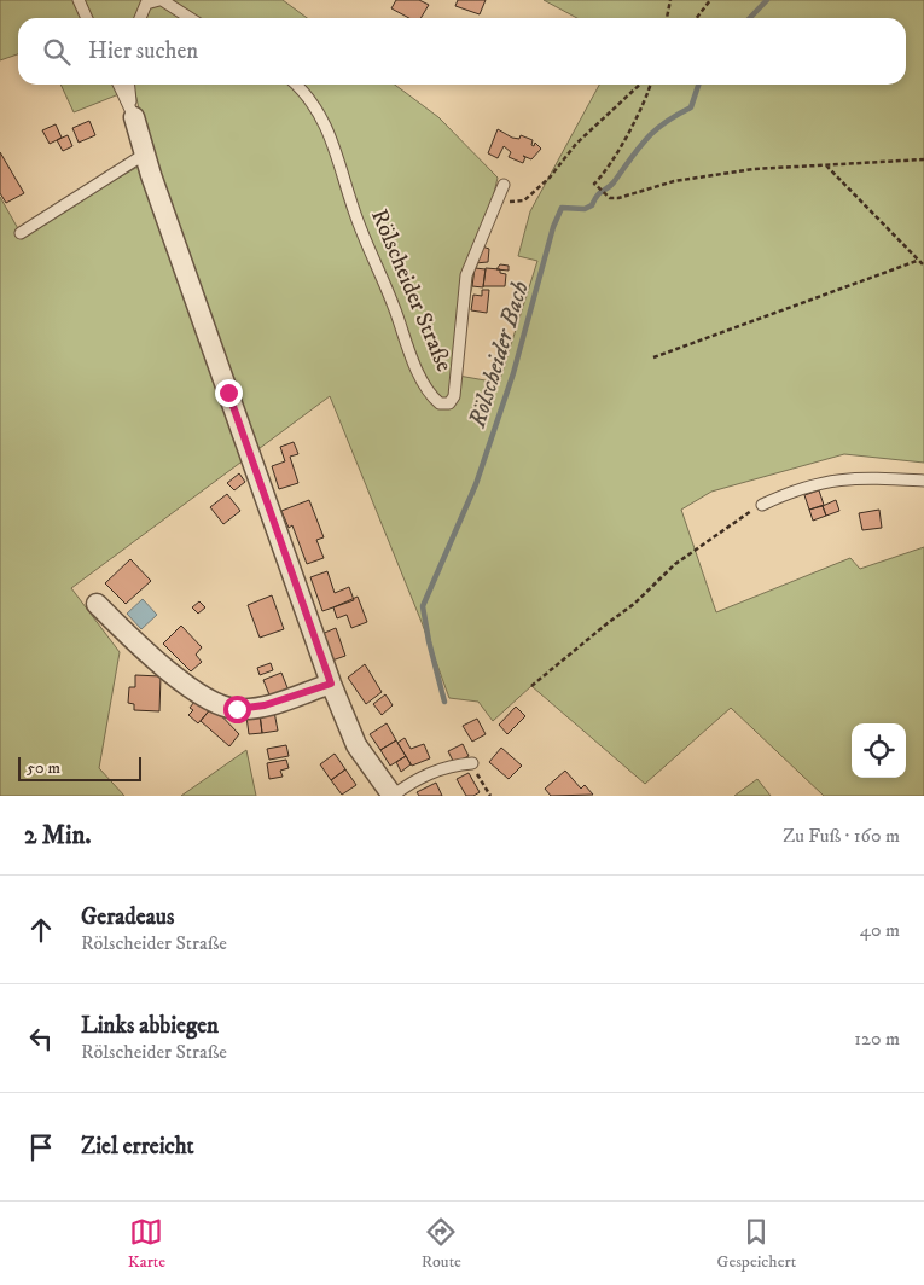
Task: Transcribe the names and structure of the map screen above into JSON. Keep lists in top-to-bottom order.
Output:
{
  "streets": {
    "lane": ["Rölscheider Straße"]
  },
  "water": ["Rölscheider Bach"],
  "scale_bar": "50 m",
  "page": {
    "search": "Hier suchen",
    "scale": "50 m",
    "heading": ["2 Min.", "Zu Fuß · 160 m"],
    "list": [
      ["Geradeaus", "Rölscheider Straße", "40 m"],
      ["Links abbiegen", "Rölscheider Straße", "120 m"],
      "Ziel erreicht"
    ],
    "nav": ["Karte", "Route", "Gespeichert"]
  }
}
